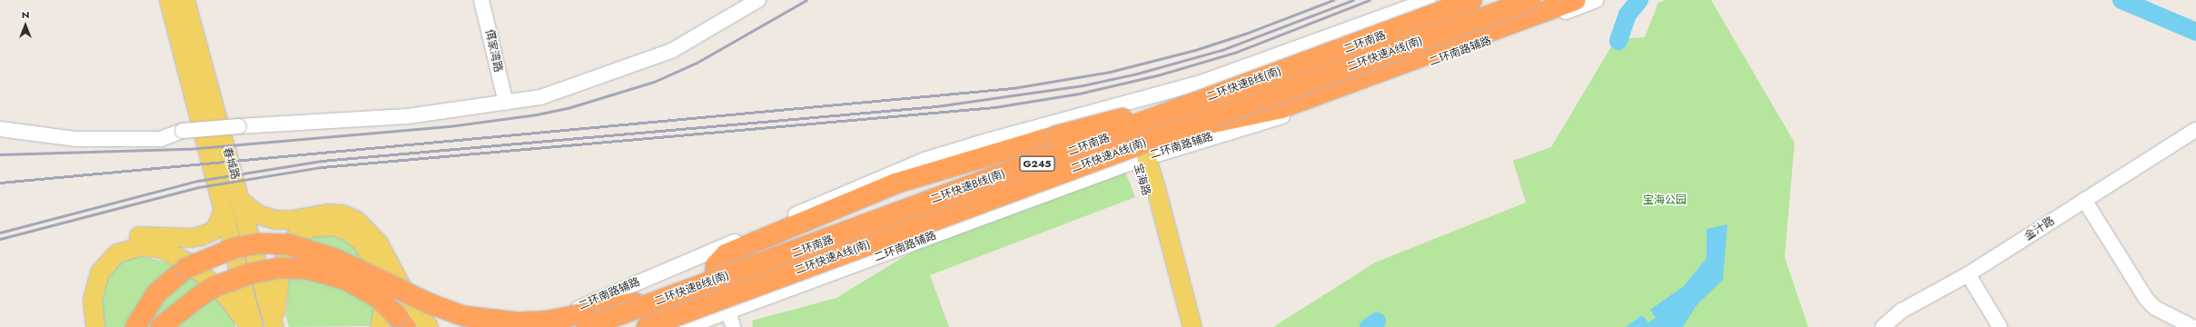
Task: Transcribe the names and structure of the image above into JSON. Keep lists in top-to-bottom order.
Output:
{
  "streets": {
    "highway": ["二环快速A线(南)", "二环快速B线(南)"],
    "main road": [
      "二环南路",
      "春城路",
      "G245",
      "宝海路"
    ],
    "street": ["佴家湾路", "二环南路辅路", "金汁路"]
  },
  "crossings": [
    ["二环南路", "二环南路辅路"],
    ["二环南路", "二环快速B线(南)"],
    ["二环南路", "宝海路"],
    ["二环南路辅路", "二环快速B线(南)"],
    ["二环南路辅路", "宝海路"]
  ],
  "parks": ["宝海公园"],
  "north": "top"
}
